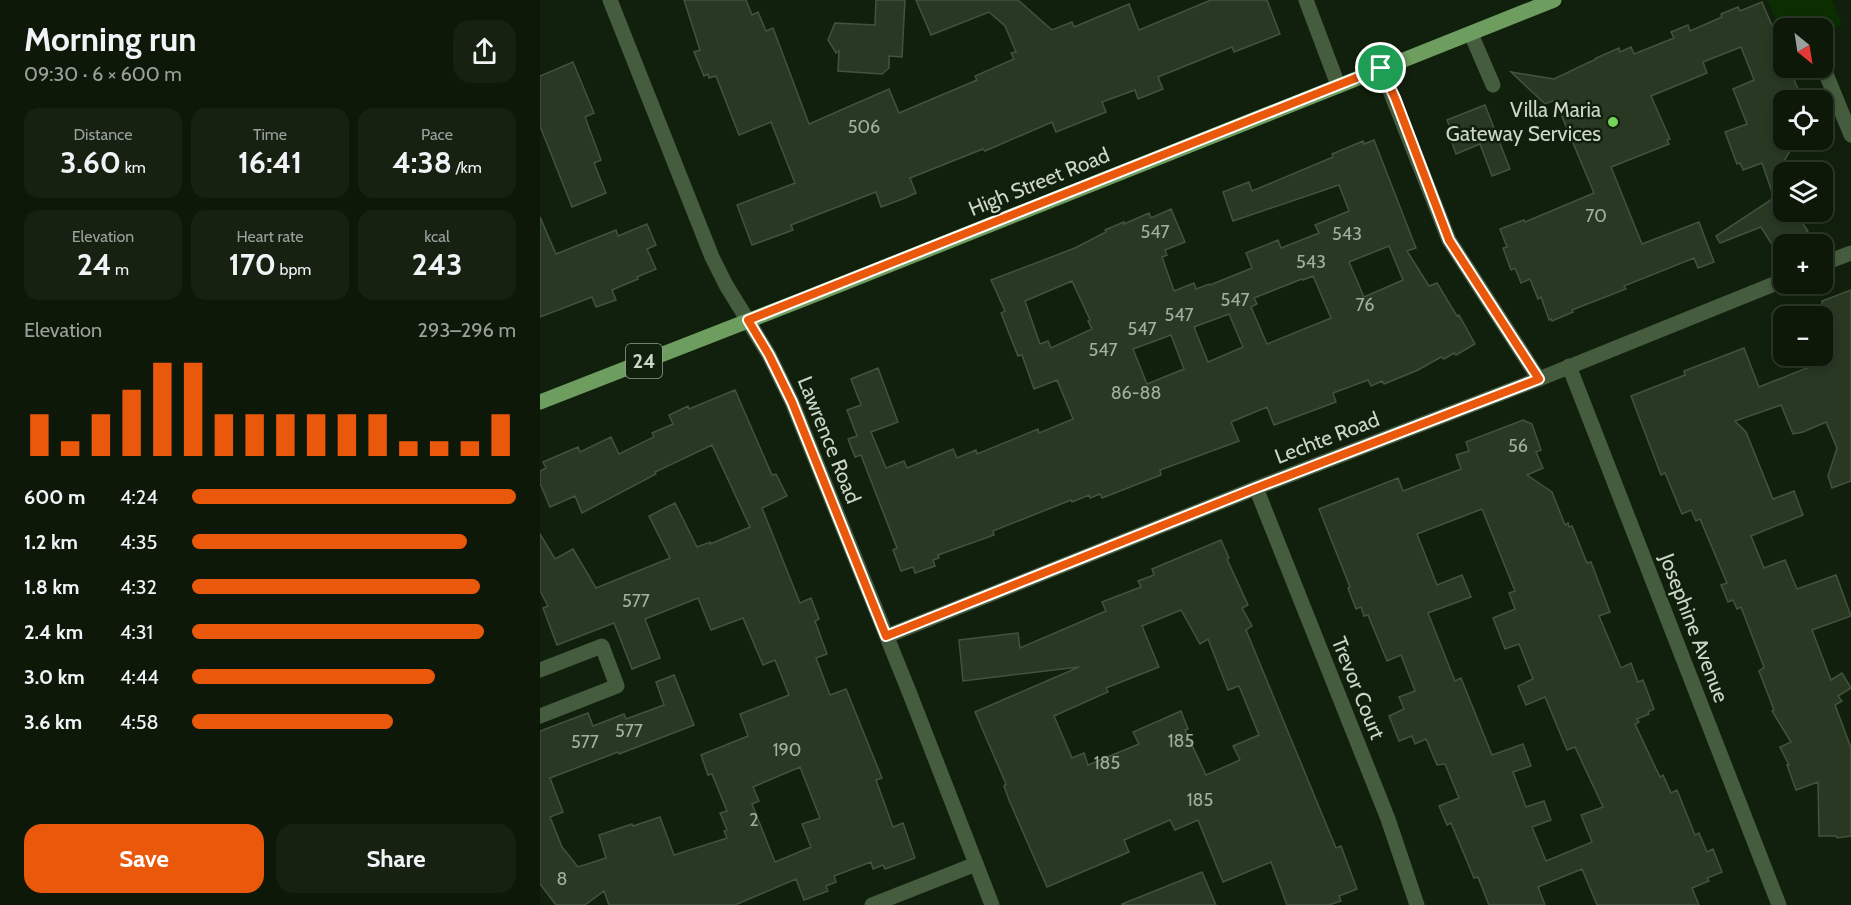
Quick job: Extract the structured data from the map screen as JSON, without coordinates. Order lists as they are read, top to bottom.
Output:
{
  "streets": {
    "main road": ["High Street Road", "24"],
    "street": [
      "Lechte Road",
      "Lawrence Road",
      "Josephine Avenue",
      "Trevor Court"
    ]
  },
  "crossings": [
    ["High Street Road", "Lawrence Road"],
    ["Lechte Road", "Lawrence Road"],
    ["Lechte Road", "Josephine Avenue"],
    ["Lechte Road", "Trevor Court"]
  ],
  "places": ["Villa Maria Gateway Services"],
  "house_numbers": [
    "506",
    "70",
    "547",
    "543",
    "543",
    "547",
    "76",
    "547",
    "547",
    "547",
    "86-88",
    "56",
    "577",
    "577",
    "185",
    "577",
    "190",
    "185",
    "185",
    "2",
    "8"
  ],
  "north": "bottom right",
  "page": {
    "heading": ["Morning run", "09:30 · 6 × 600 m"],
    "map_buttons": ["+", "−"],
    "stats": [
      ["Distance", "3.60 km"],
      ["Time", "16:41"],
      ["Pace", "4:38 /km"],
      ["Elevation", "24 m"],
      ["Heart rate", "170 bpm"],
      ["kcal", "243"]
    ],
    "chart": ["Elevation", "293–296 m"],
    "list": [
      {
        "name": "600 m",
        "note": "4:24"
      },
      {
        "name": "1.2 km",
        "note": "4:35"
      },
      {
        "name": "1.8 km",
        "note": "4:32"
      },
      {
        "name": "2.4 km",
        "note": "4:31"
      },
      {
        "name": "3.0 km",
        "note": "4:44"
      },
      {
        "name": "3.6 km",
        "note": "4:58"
      }
    ],
    "buttons": ["Save", "Share"]
  }
}
